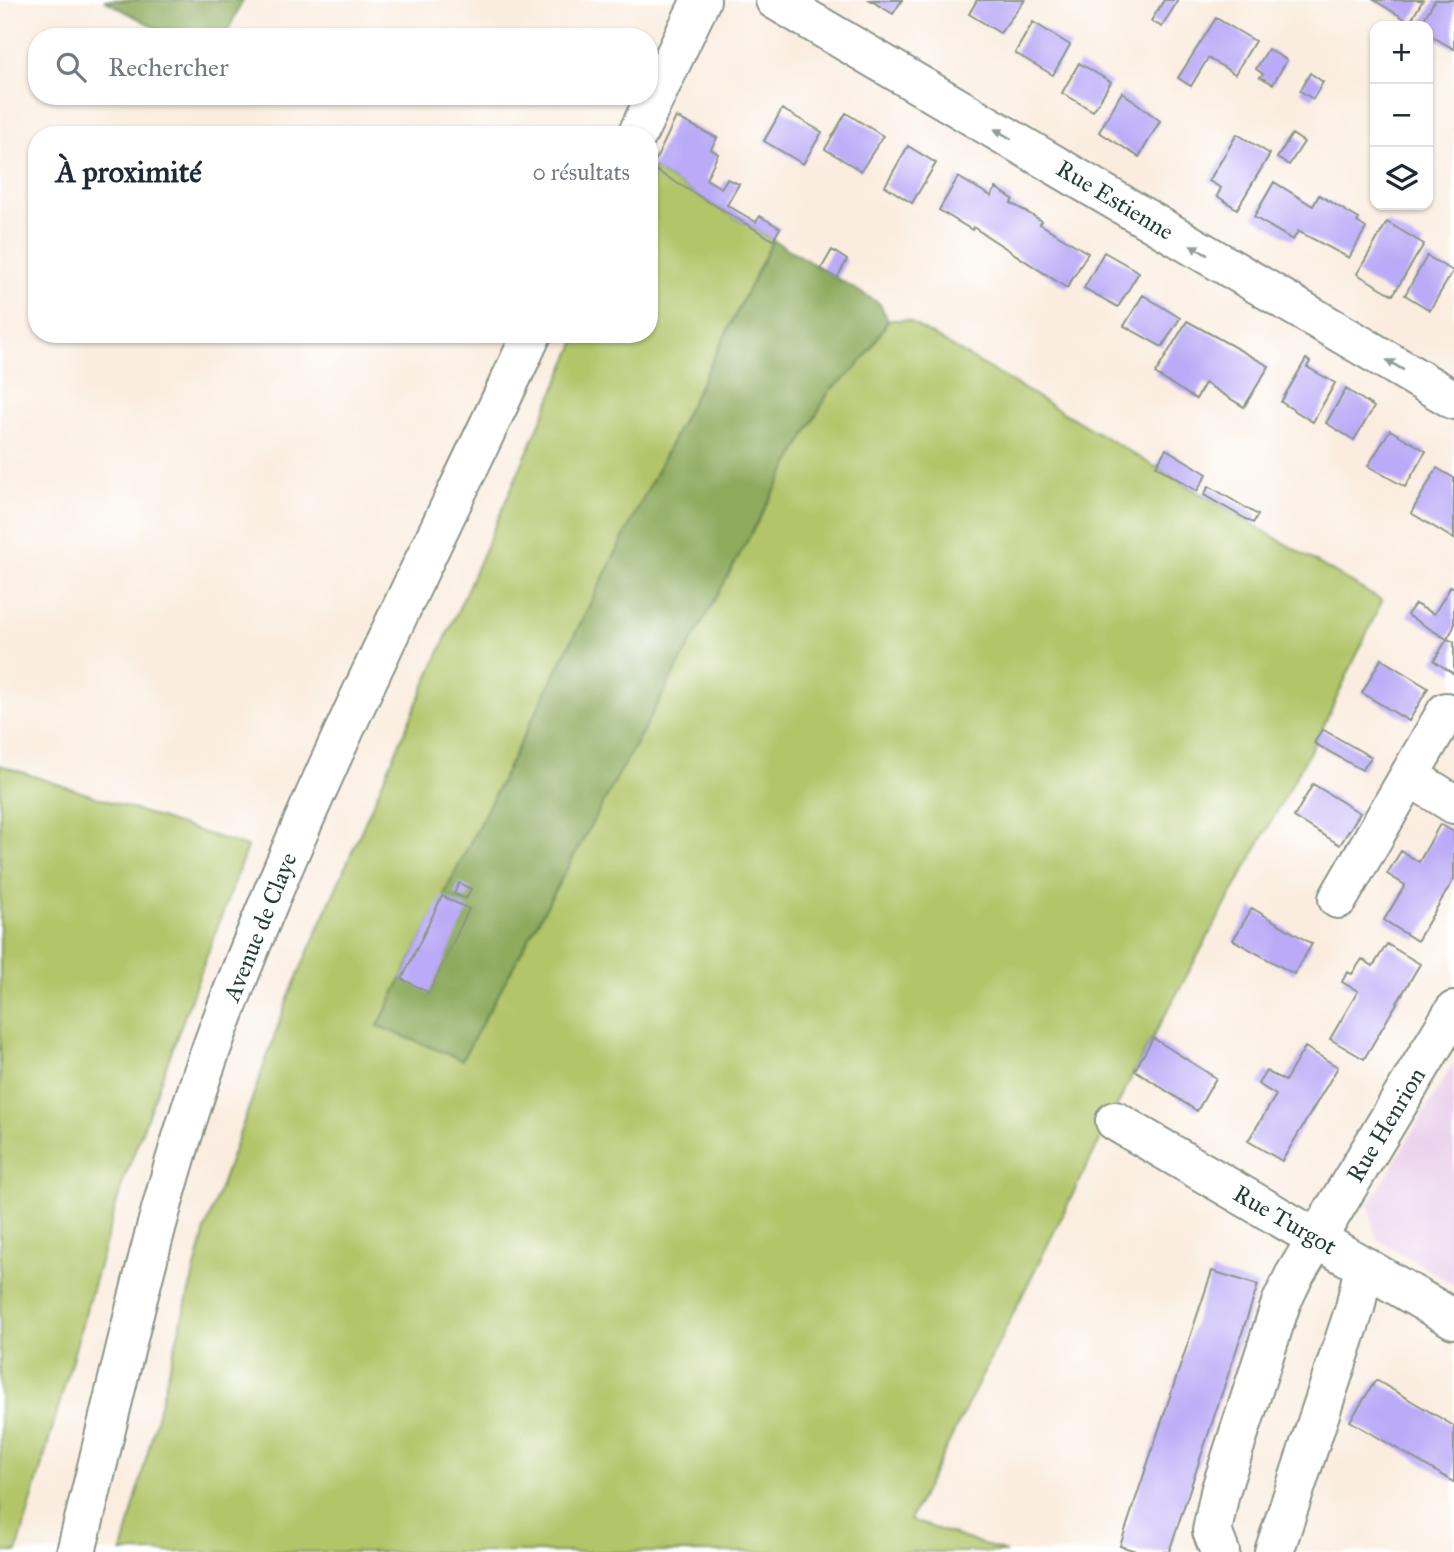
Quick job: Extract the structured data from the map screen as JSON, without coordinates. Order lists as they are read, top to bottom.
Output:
{
  "streets": {
    "street": [
      "Rue Estienne",
      "Avenue de Claye",
      "Rue Henrion",
      "Rue Turgot"
    ]
  },
  "crossings": [
    ["Rue Henrion", "Rue Turgot"]
  ],
  "one_way": ["Rue Estienne"],
  "page": {
    "map_buttons": ["+", "−"],
    "search": "Rechercher",
    "heading": ["À proximité", "0 résultats"]
  }
}
